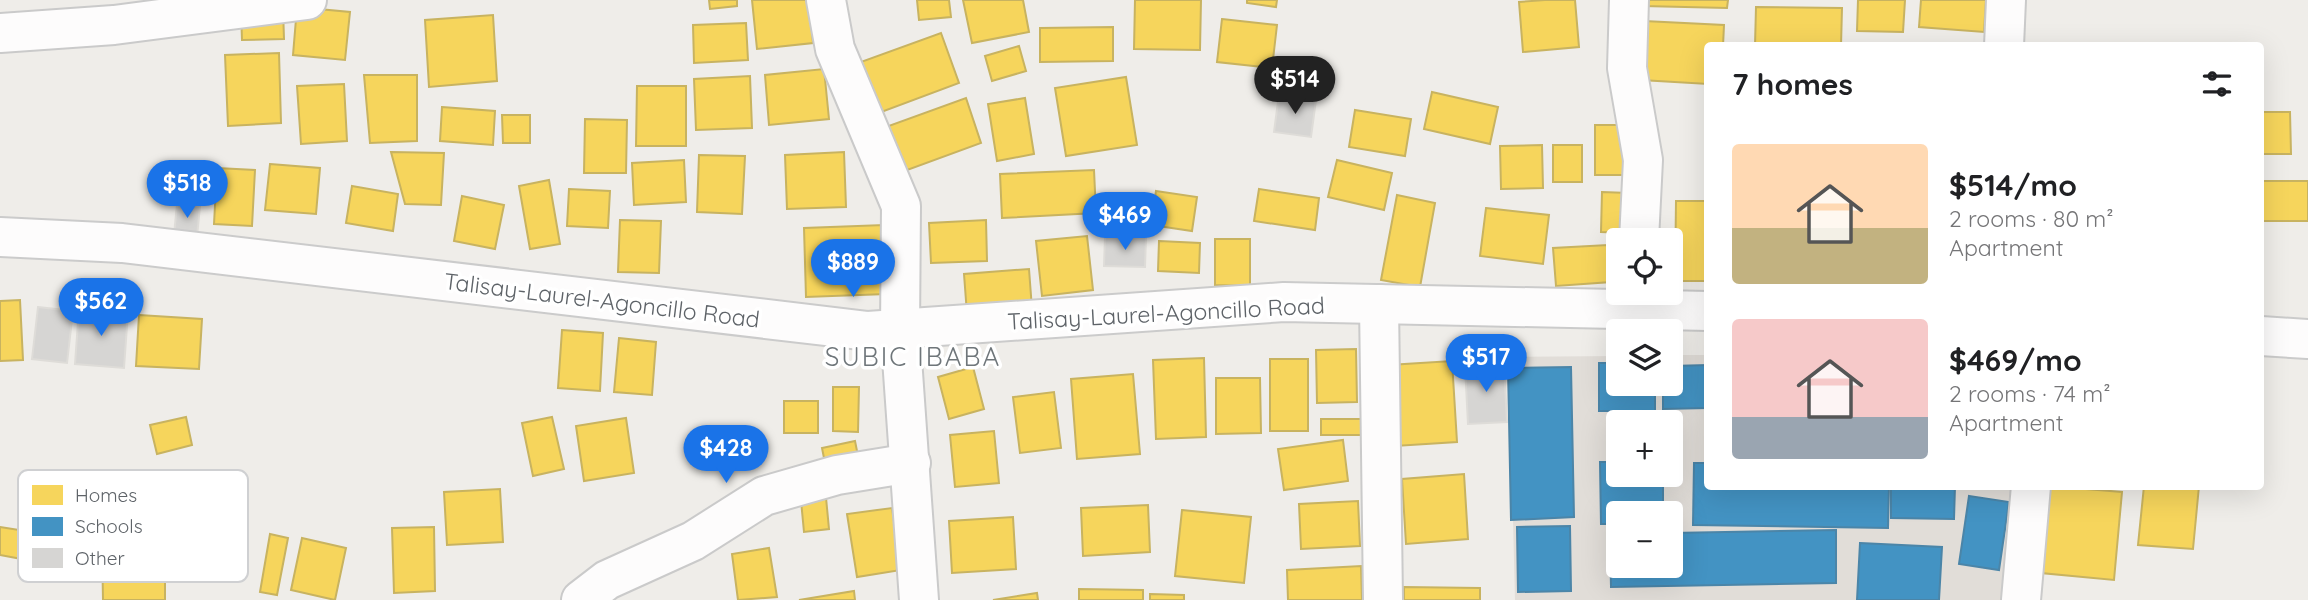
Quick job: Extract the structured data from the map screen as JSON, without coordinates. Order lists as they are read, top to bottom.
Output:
{
  "streets": {
    "street": ["Talisay-Laurel-Agoncillo Road"]
  },
  "districts": ["SUBIC IBABA"],
  "legend": ["Homes", "Schools", "Other"],
  "page": {
    "heading": "7 homes",
    "price": [
      "$514",
      "$518",
      "$469",
      "$889",
      "$562",
      "$517",
      "$428"
    ],
    "list": [
      {
        "name": "$514/mo",
        "note": "2 rooms · 80 m² · Apartment"
      },
      {
        "name": "$469/mo",
        "note": "2 rooms · 74 m² · Apartment"
      }
    ],
    "map_buttons": ["+", "−"]
  }
}
